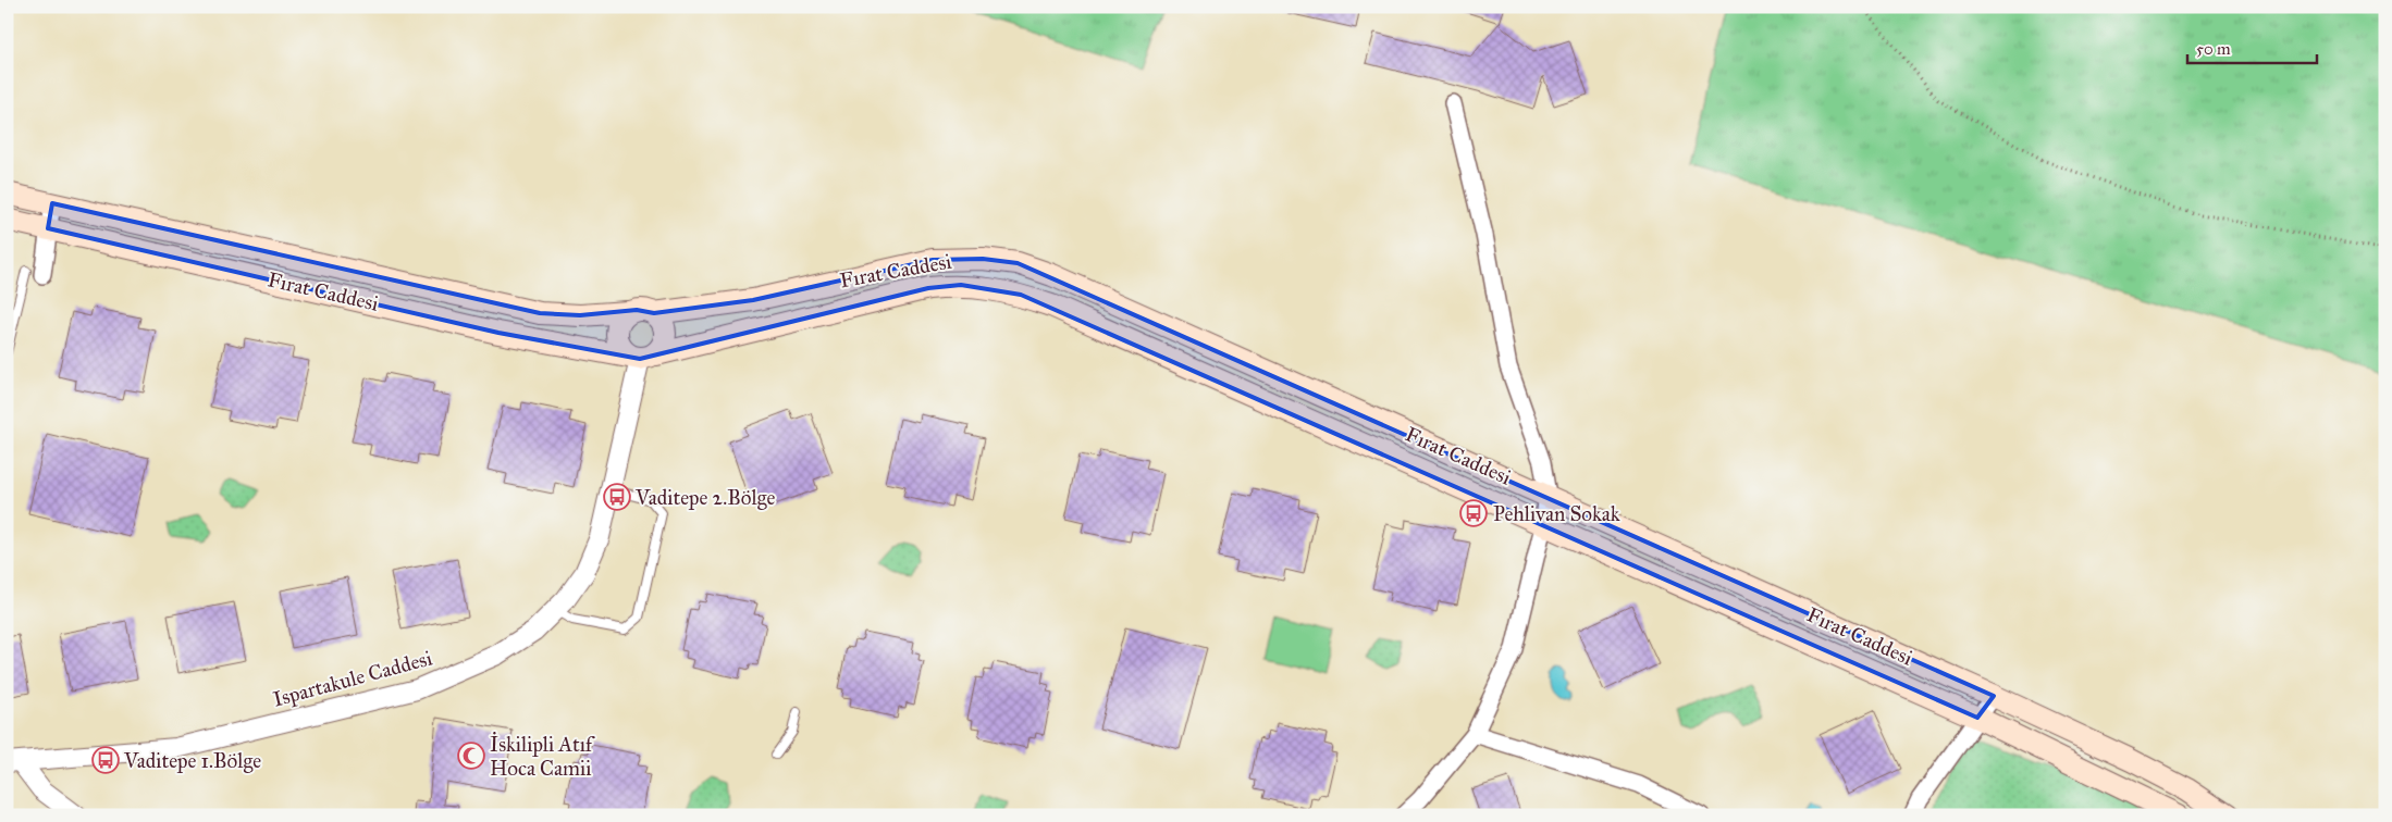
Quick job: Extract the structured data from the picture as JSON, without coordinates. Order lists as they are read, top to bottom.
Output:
{
  "streets": {
    "main road": ["Fırat Caddesi"],
    "street": ["Ispartakule Caddesi"]
  },
  "crossings": [
    ["Fırat Caddesi", "Ispartakule Caddesi"]
  ],
  "places": {
    "bus stop": ["Vaditepe 2.Bölge", "Pehlivan Sokak", "Vaditepe 1.Bölge"],
    "mosque": ["İskilipli Atıf Hoca Camii"]
  },
  "scale_bar": "50 m"
}
